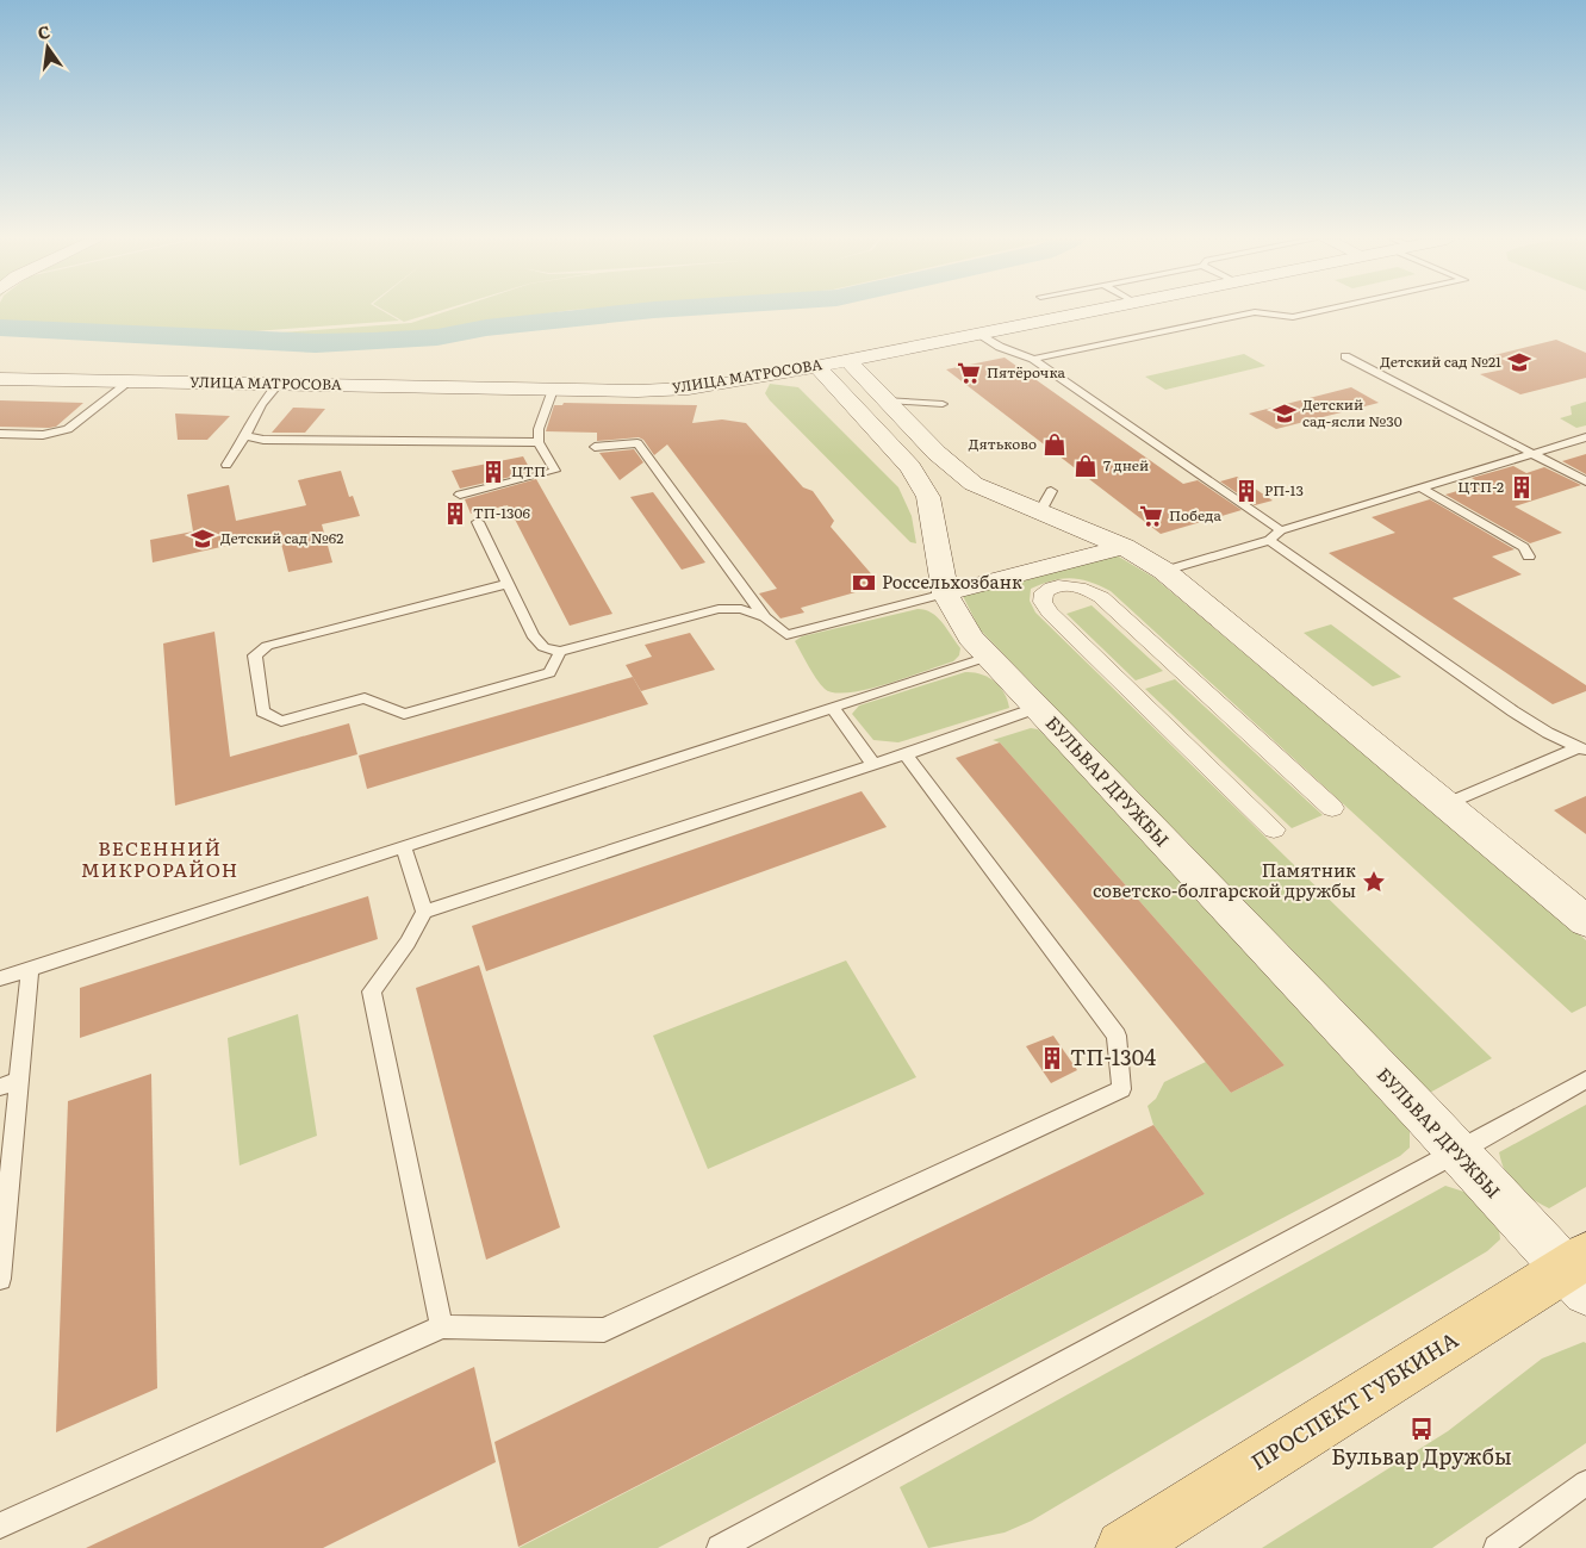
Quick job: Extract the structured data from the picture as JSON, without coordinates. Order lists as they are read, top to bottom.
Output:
{
  "streets": {
    "main road": ["УЛИЦА МАТРОСОВА", "БУЛЬВАР ДРУЖБЫ", "ПРОСПЕКТ ГУБКИНА"]
  },
  "crossings": [
    ["УЛИЦА МАТРОСОВА", "БУЛЬВАР ДРУЖБЫ"],
    ["БУЛЬВАР ДРУЖБЫ", "ПРОСПЕКТ ГУБКИНА"]
  ],
  "districts": ["ВЕСЕННИЙ МИКРОРАЙОН"],
  "places": {
    "school or university": ["Детский сад №21", "Детский сад-ясли №30", "Детский сад №62"],
    "supermarket": ["Пятёрочка", "Победа"],
    "shop": ["Дятьково", "7 дней"],
    "building": [
      "ЦТП",
      "ЦТП-2",
      "РП-13",
      "ТП-1306",
      "ТП-1304"
    ],
    "bank": ["Россельхозбанк"],
    "place": ["Памятник советско-болгарской дружбы"],
    "bus stop": ["Бульвар Дружбы"]
  },
  "north": "top"
}
